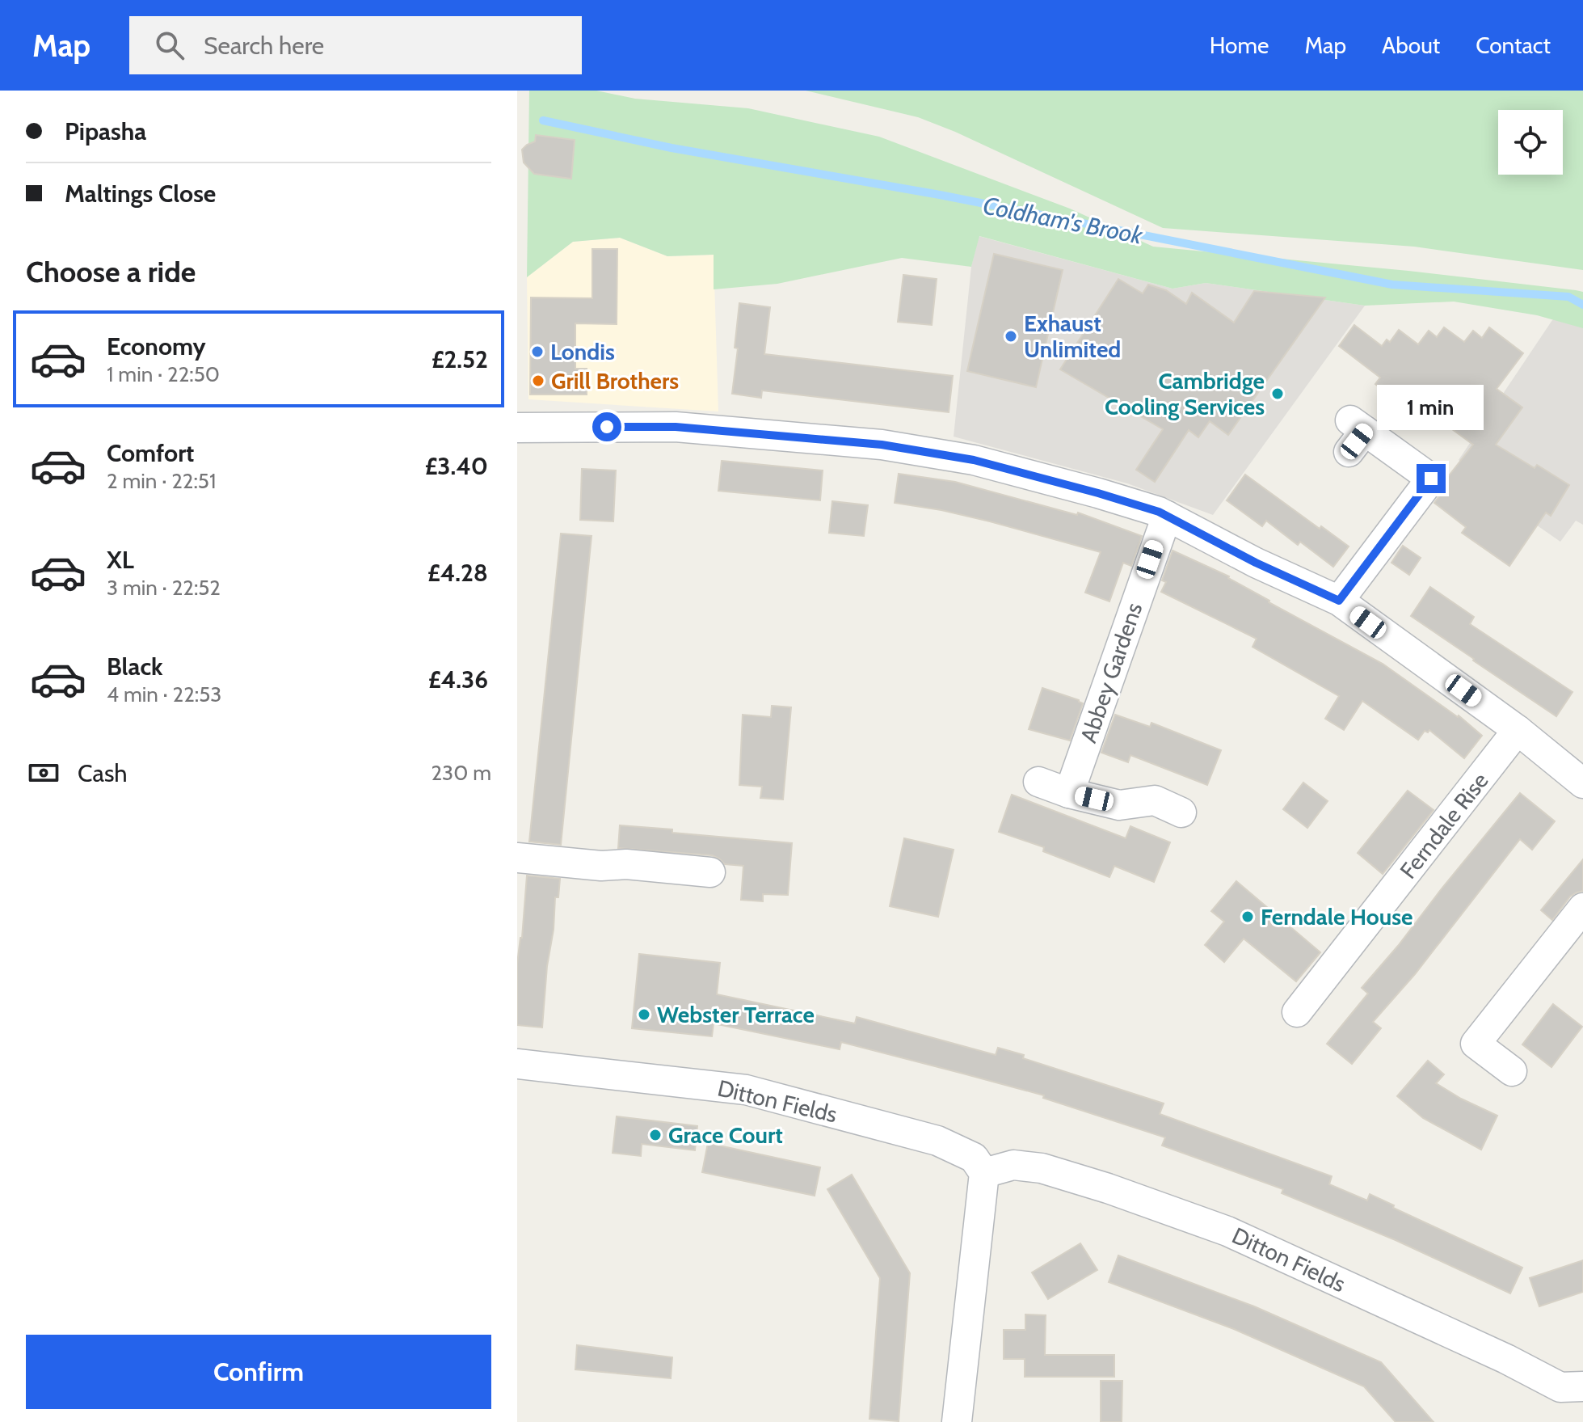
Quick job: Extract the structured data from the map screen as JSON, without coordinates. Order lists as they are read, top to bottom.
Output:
{
  "streets": {
    "street": ["Abbey Gardens", "Ferndale Rise", "Ditton Fields"]
  },
  "water": ["Coldham's Brook"],
  "places": [
    "Exhaust Unlimited",
    "Londis",
    "Grill Brothers",
    "Cambridge Cooling Services",
    "Ferndale House",
    "Webster Terrace",
    "Grace Court"
  ],
  "page": {
    "header": "Map",
    "search": "Search here",
    "nav": [
      "Home",
      "Map",
      "About",
      "Contact"
    ],
    "banner": ["Pipasha", "Maltings Close"],
    "heading": "Choose a ride",
    "list": [
      {
        "name": "Economy",
        "note": "1 min · 22:50",
        "value": "£2.52"
      },
      {
        "name": "Comfort",
        "note": "2 min · 22:51",
        "value": "£3.40"
      },
      {
        "name": "XL",
        "note": "3 min · 22:52",
        "value": "£4.28"
      },
      {
        "name": "Black",
        "note": "4 min · 22:53",
        "value": "£4.36"
      }
    ],
    "bubble": "1 min",
    "pay": ["Cash", "230 m"],
    "buttons": "Confirm"
  }
}
